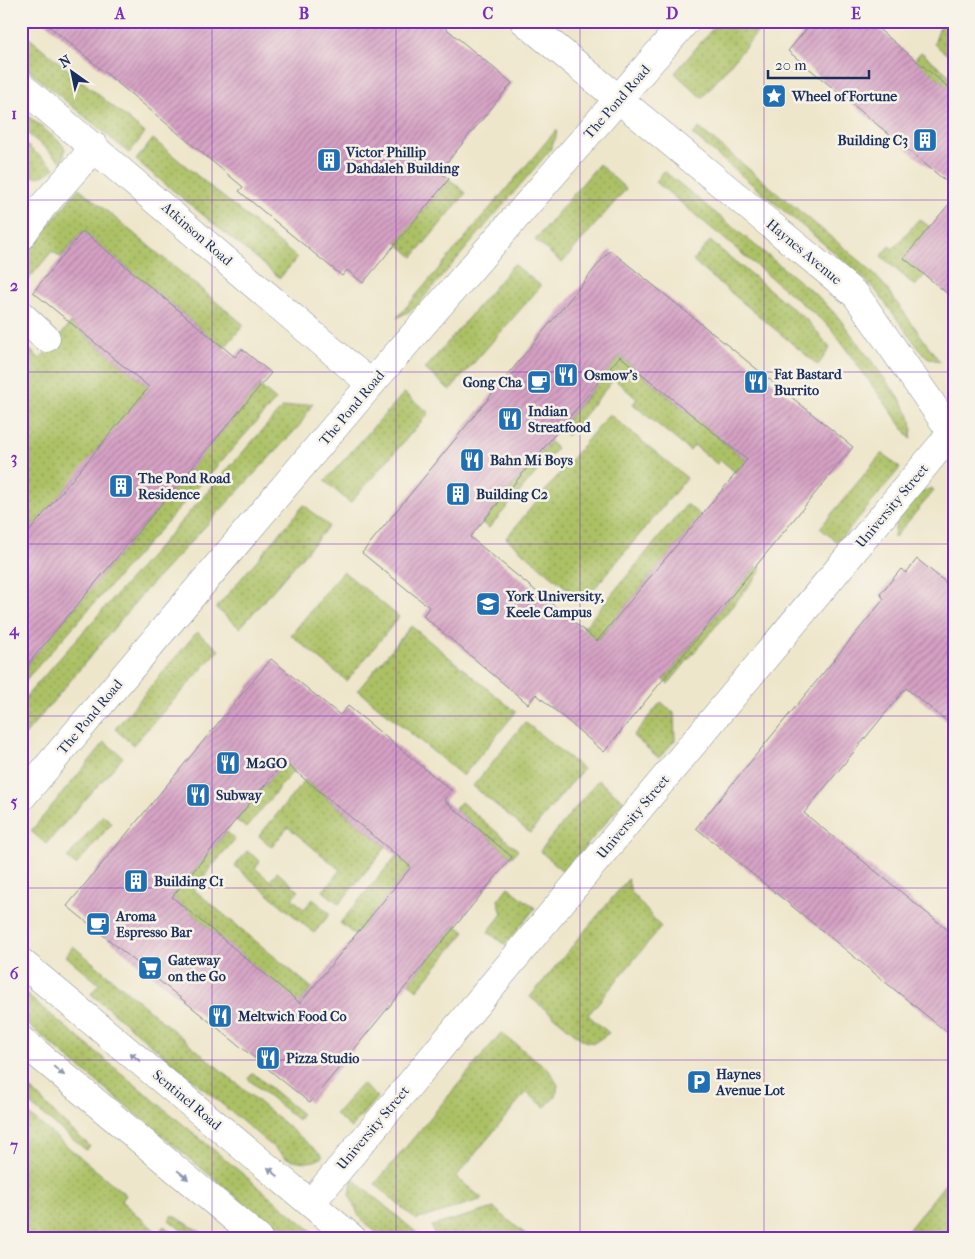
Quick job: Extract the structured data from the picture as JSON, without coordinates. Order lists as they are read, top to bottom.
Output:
{
  "streets": {
    "street": [
      "The Pond Road",
      "Atkinson Road",
      "Haynes Avenue",
      "University Street",
      "Sentinel Road"
    ]
  },
  "crossings": [
    ["The Pond Road", "Atkinson Road"],
    ["The Pond Road", "Haynes Avenue"],
    ["Haynes Avenue", "University Street"],
    ["University Street", "Sentinel Road"]
  ],
  "places": {
    "place": ["Wheel of Fortune"],
    "building": [
      "Building C3",
      "Victor Phillip Dahdaleh Building",
      "The Pond Road Residence",
      "Building C2",
      "Building C1"
    ],
    "restaurant": [
      "Osmow's",
      "Fat Bastard Burrito",
      "Indian Streatfood",
      "Bahn Mi Boys",
      "M2GO",
      "Subway",
      "Meltwich Food Co",
      "Pizza Studio"
    ],
    "cafe": ["Gong Cha", "Aroma Espresso Bar"],
    "school or university": ["York University, Keele Campus"],
    "supermarket": ["Gateway on the Go"],
    "parking": ["Haynes Avenue Lot"]
  },
  "scale_bar": "20 m",
  "north": "top left",
  "grid": {
    "columns": [
      "A",
      "B",
      "C",
      "D",
      "E"
    ],
    "rows": [
      "1",
      "2",
      "3",
      "4",
      "5",
      "6",
      "7"
    ]
  }
}
